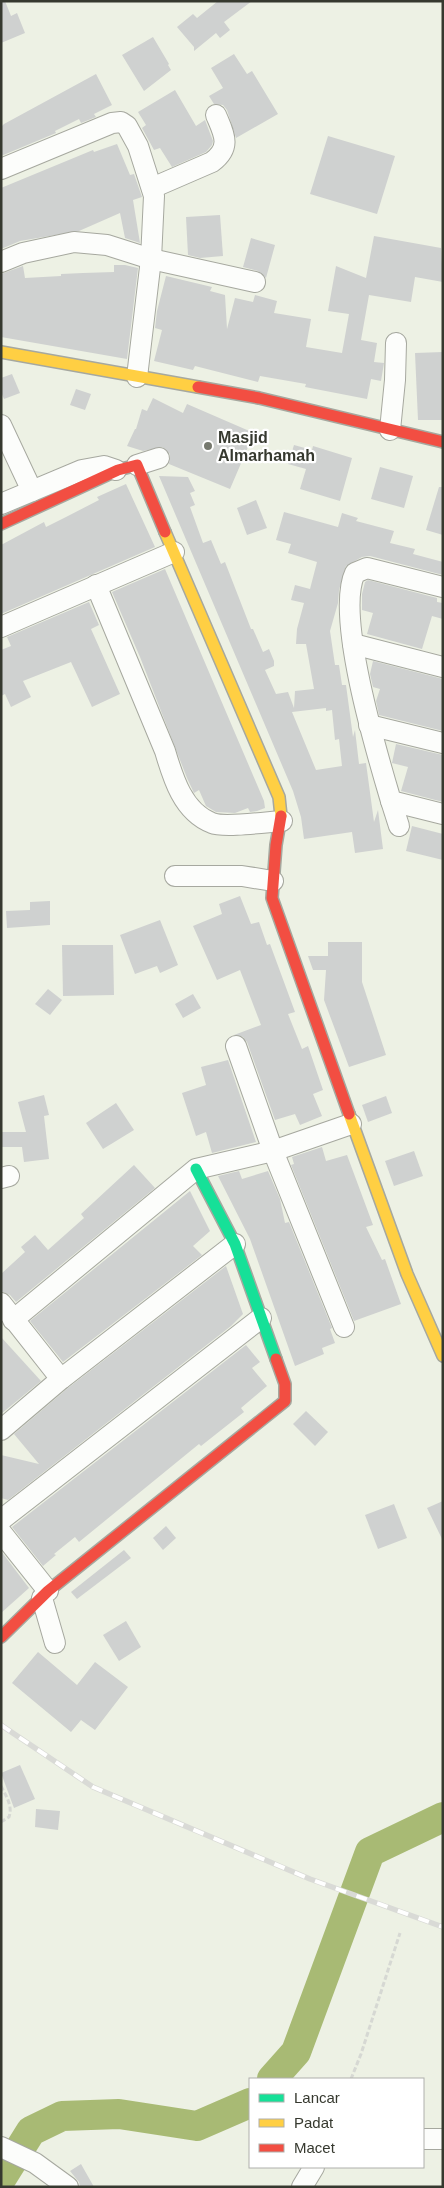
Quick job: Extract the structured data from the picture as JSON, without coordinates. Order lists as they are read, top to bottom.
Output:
{
  "places": ["Masjid Almarhamah"],
  "legend": ["Lancar", "Padat", "Macet"]
}
